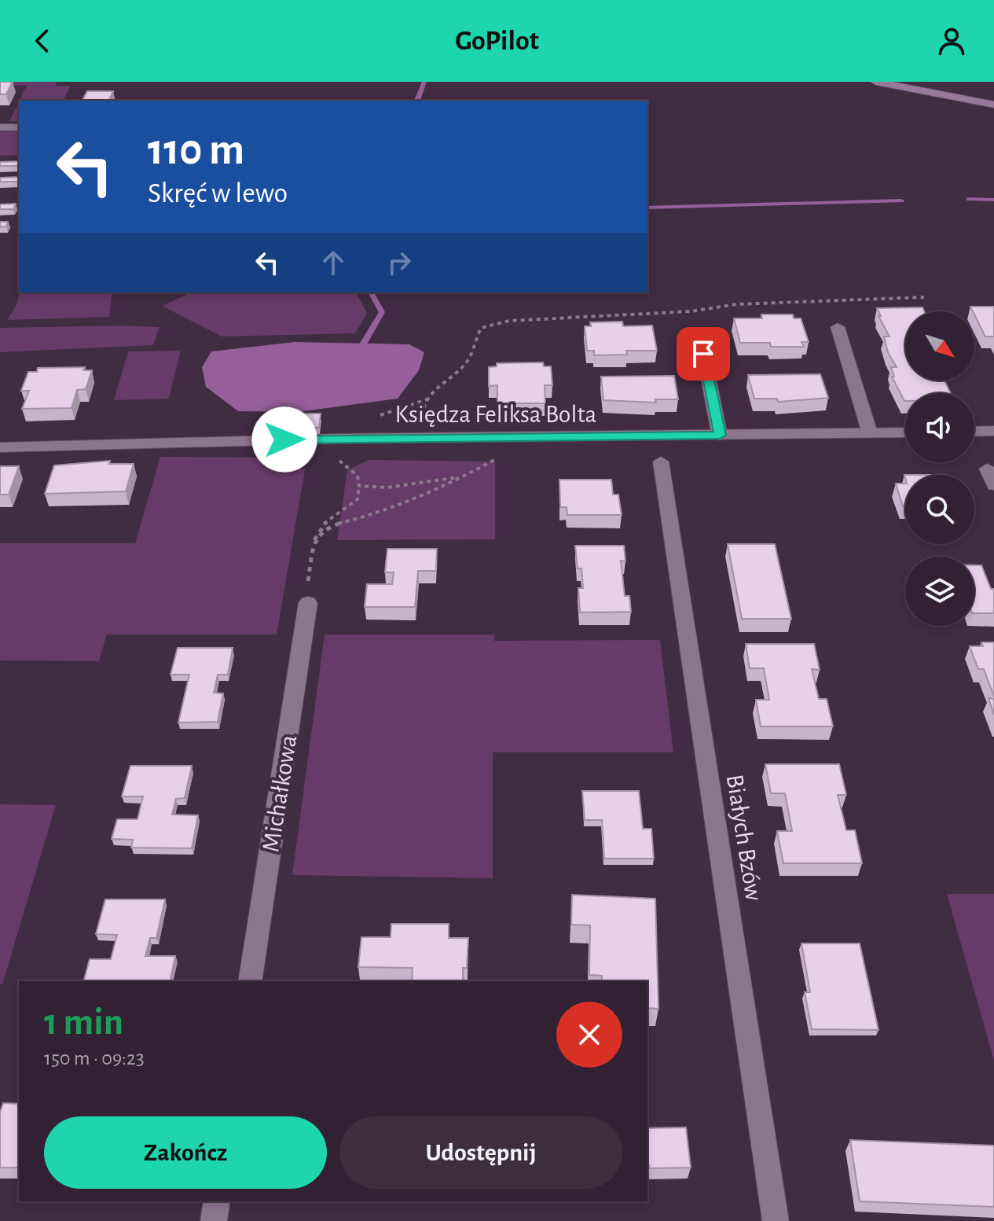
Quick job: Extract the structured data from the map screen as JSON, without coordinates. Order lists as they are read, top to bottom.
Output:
{
  "streets": {
    "street": ["Księdza Feliksa Bolta", "Michałkowa", "Białych Bzów"]
  },
  "north": "bottom right",
  "page": {
    "header": "GoPilot",
    "turn": ["110 m", "Skręć w lewo"],
    "heading": ["1 min", "150 m · 09:23"],
    "buttons": ["Zakończ", "Udostępnij"]
  }
}
